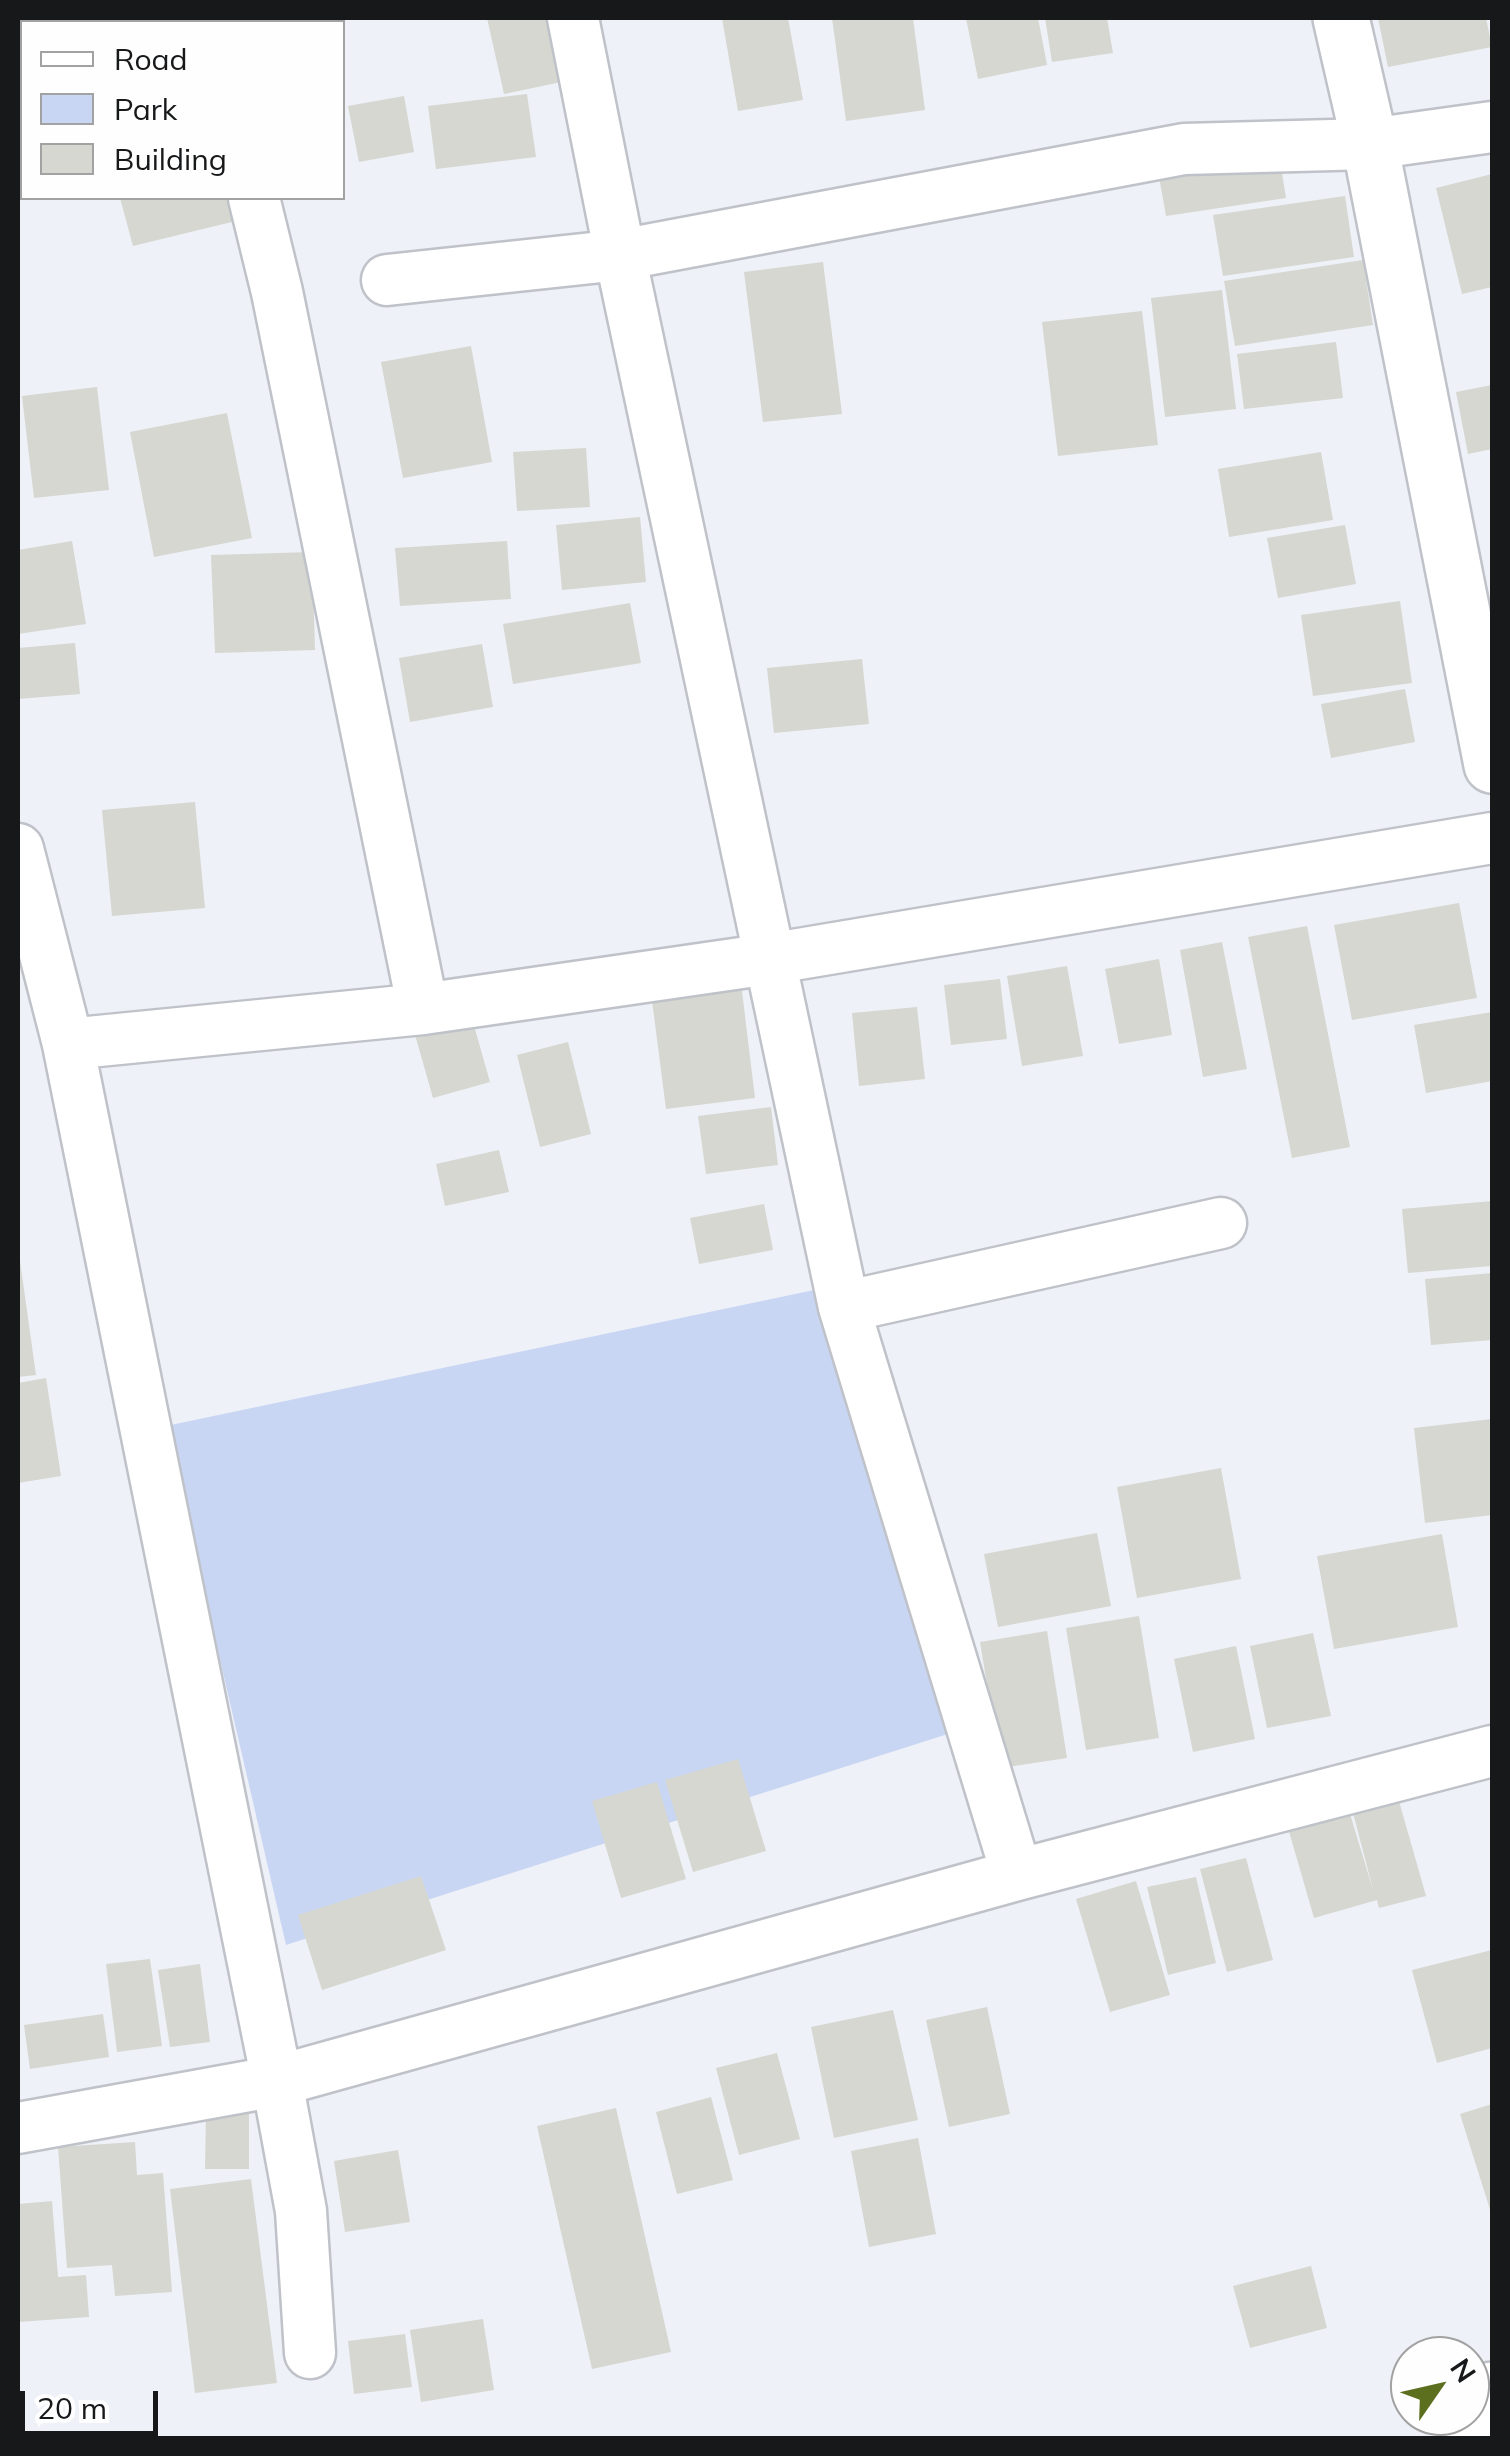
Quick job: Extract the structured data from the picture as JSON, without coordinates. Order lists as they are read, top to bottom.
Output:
{
  "legend": ["Road", "Park", "Building"],
  "scale_bar": "20 m",
  "north": "top right"
}
